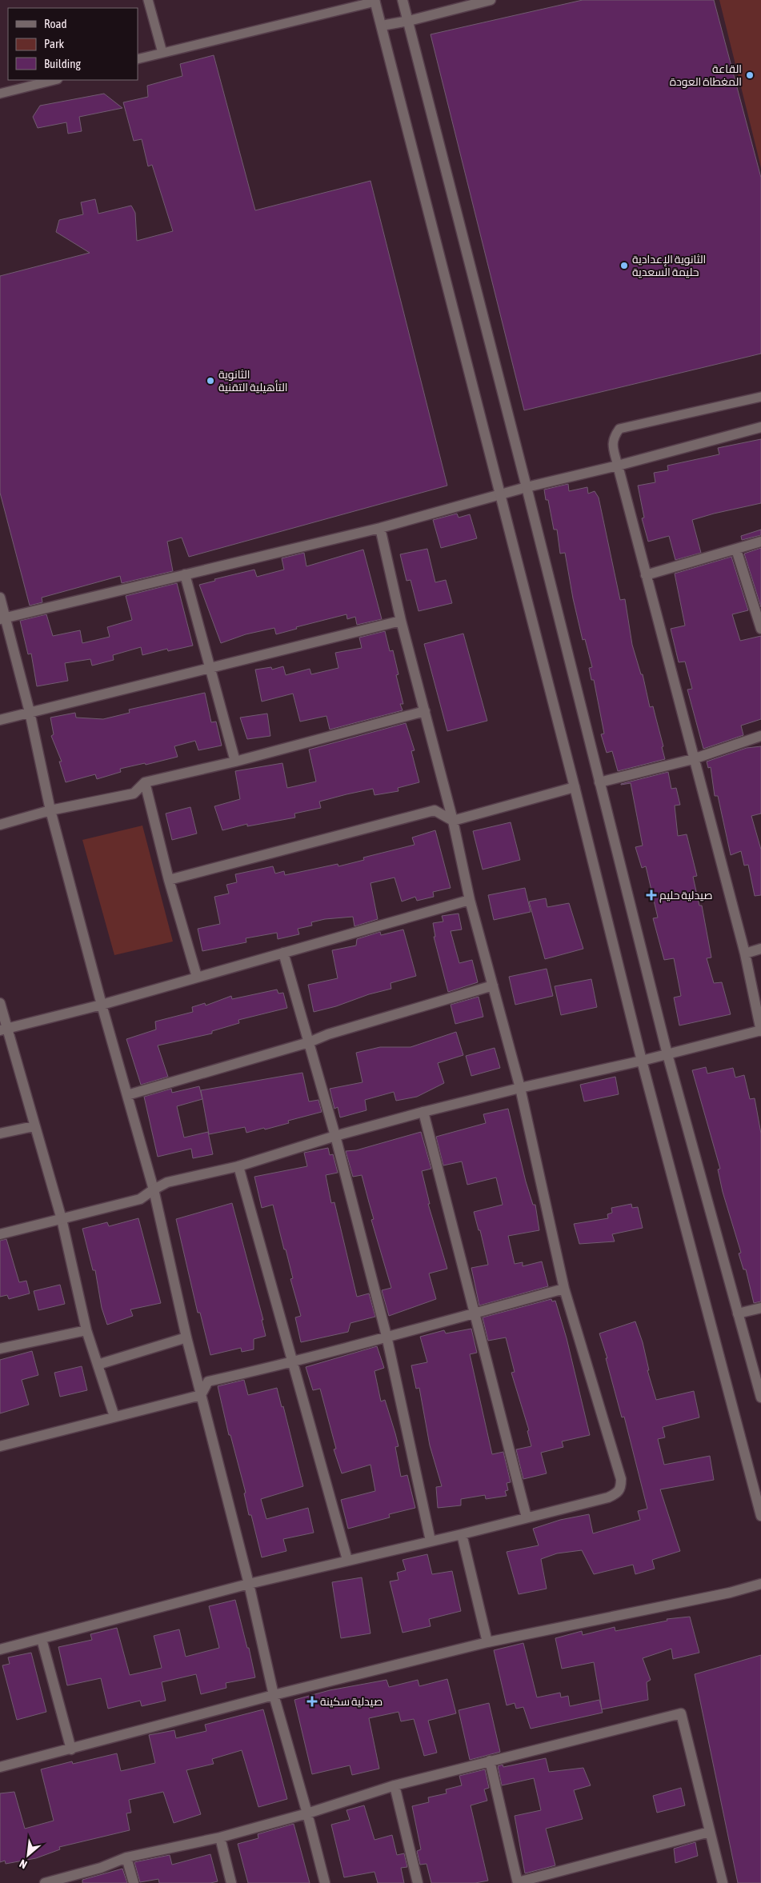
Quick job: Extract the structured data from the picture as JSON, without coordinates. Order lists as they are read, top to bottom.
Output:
{
  "places": {
    "other": ["القاعة المغطاة العودة", "الثانوية الإعدادية حليمة السعدية", "الثانوية التأهيلية التقنية"],
    "health": ["صيدلية حليم", "صيدلية سكينة"]
  },
  "legend": ["Road", "Park", "Building"],
  "north": "bottom left"
}
